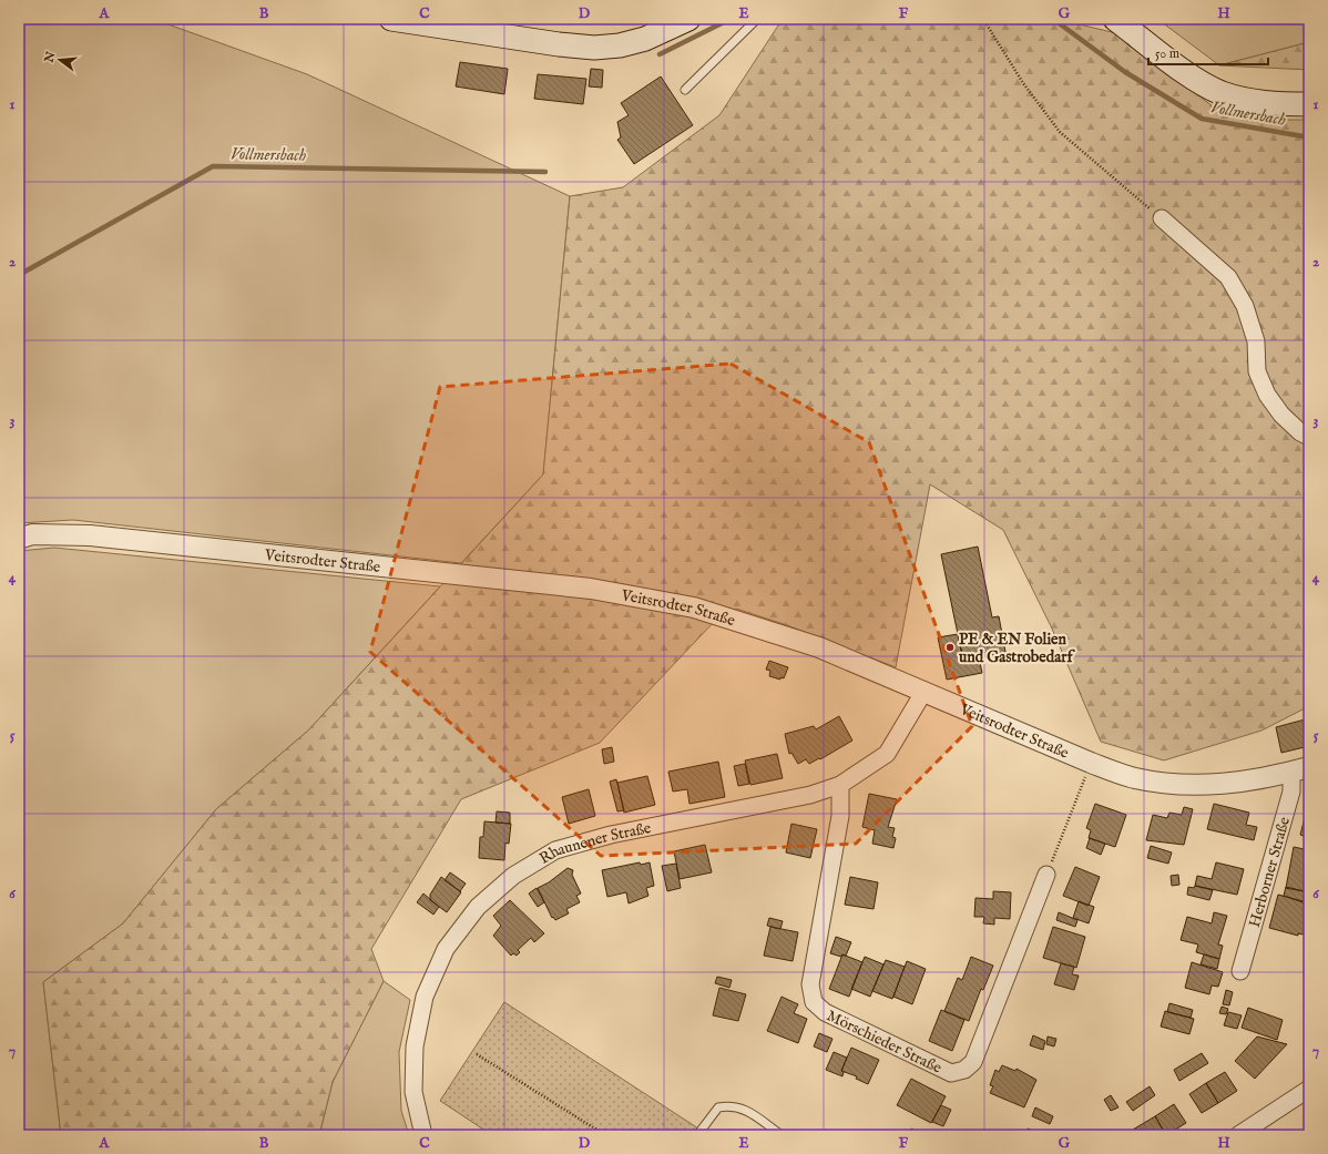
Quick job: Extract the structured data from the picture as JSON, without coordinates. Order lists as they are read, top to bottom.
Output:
{
  "streets": {
    "street": [
      "Veitsrodter Straße",
      "Rhaunener Straße",
      "Herborner Straße",
      "Mörschieder Straße"
    ]
  },
  "crossings": [
    ["Veitsrodter Straße", "Rhaunener Straße"],
    ["Veitsrodter Straße", "Herborner Straße"],
    ["Rhaunener Straße", "Mörschieder Straße"]
  ],
  "water": ["Vollmersbach"],
  "places": ["PE & EN Folien und Gastrobedarf"],
  "scale_bar": "50 m",
  "north": "left",
  "grid": {
    "columns": [
      "A",
      "B",
      "C",
      "D",
      "E",
      "F",
      "G",
      "H"
    ],
    "rows": [
      "1",
      "2",
      "3",
      "4",
      "5",
      "6",
      "7"
    ]
  }
}
